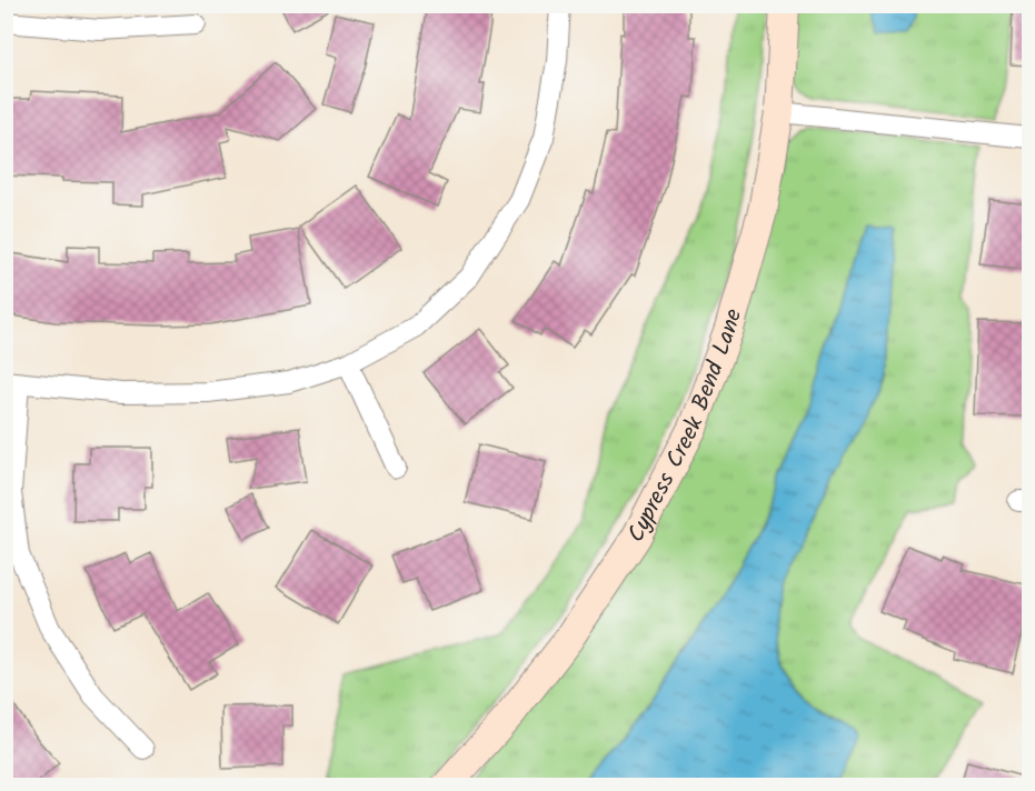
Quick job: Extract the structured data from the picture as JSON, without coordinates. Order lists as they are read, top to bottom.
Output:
{
  "streets": {
    "street": ["Cypress Creek Bend Lane"]
  }
}
